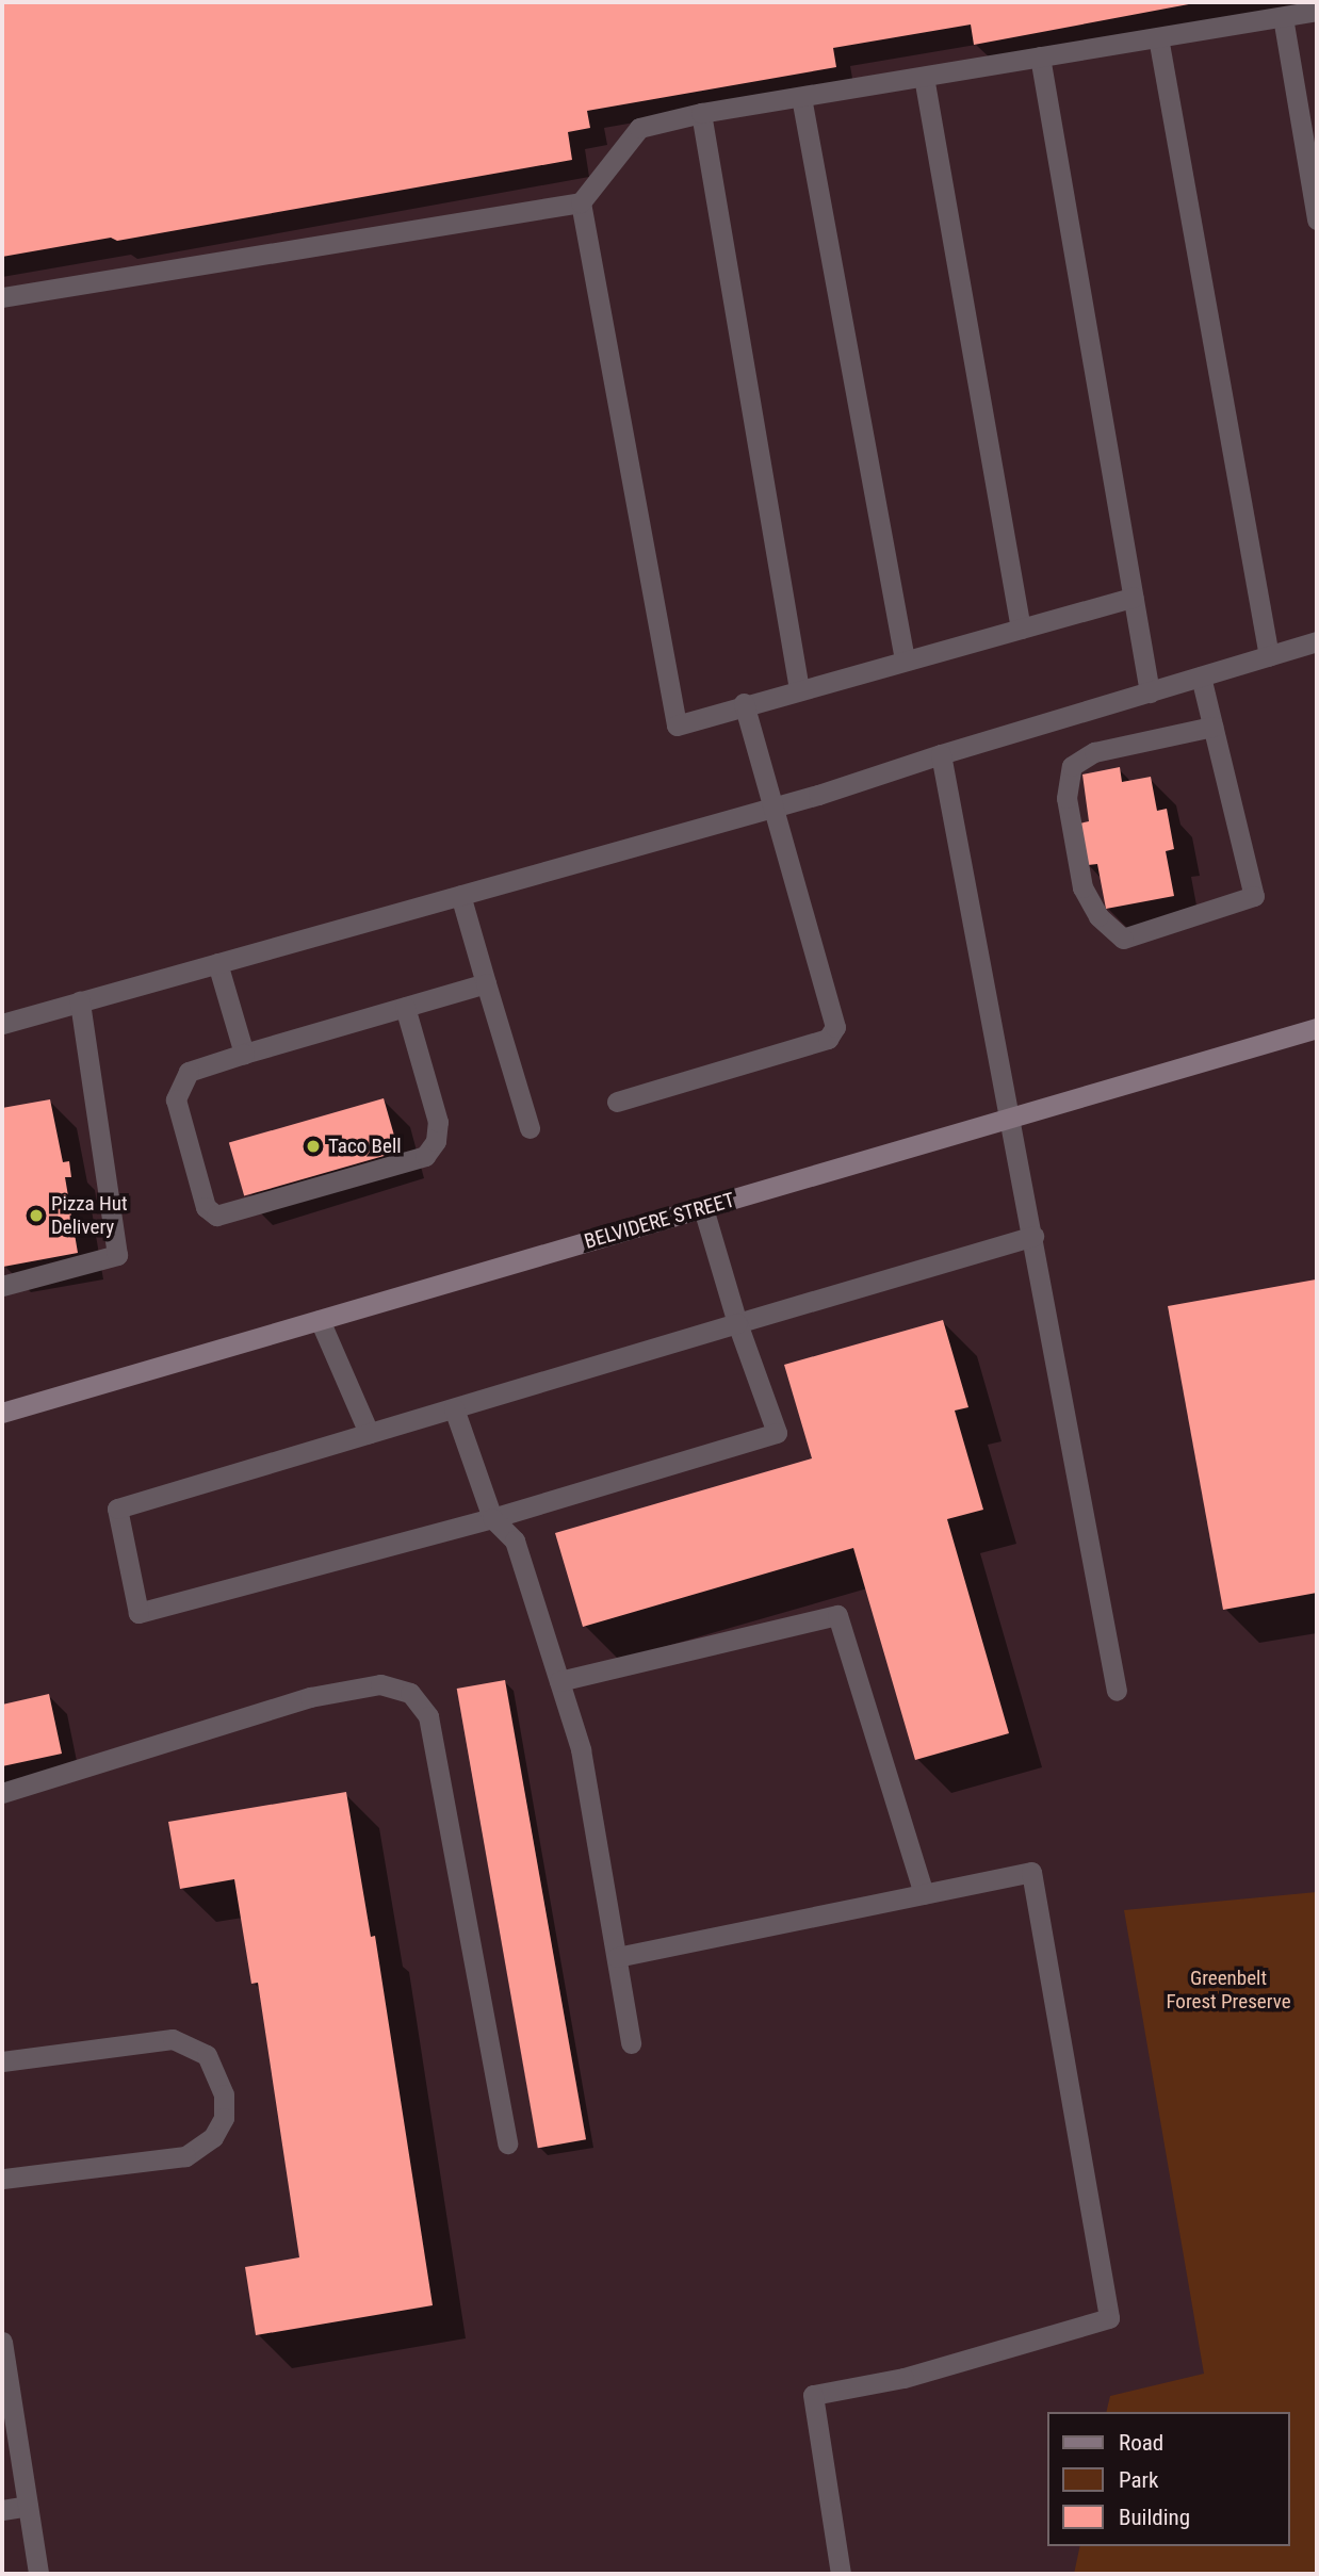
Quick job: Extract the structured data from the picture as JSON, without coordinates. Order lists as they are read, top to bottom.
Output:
{
  "streets": {
    "main road": ["BELVIDERE STREET"]
  },
  "parks": ["Greenbelt Forest Preserve"],
  "places": ["Taco Bell", "Pizza Hut Delivery"],
  "legend": ["Road", "Park", "Building"]
}
